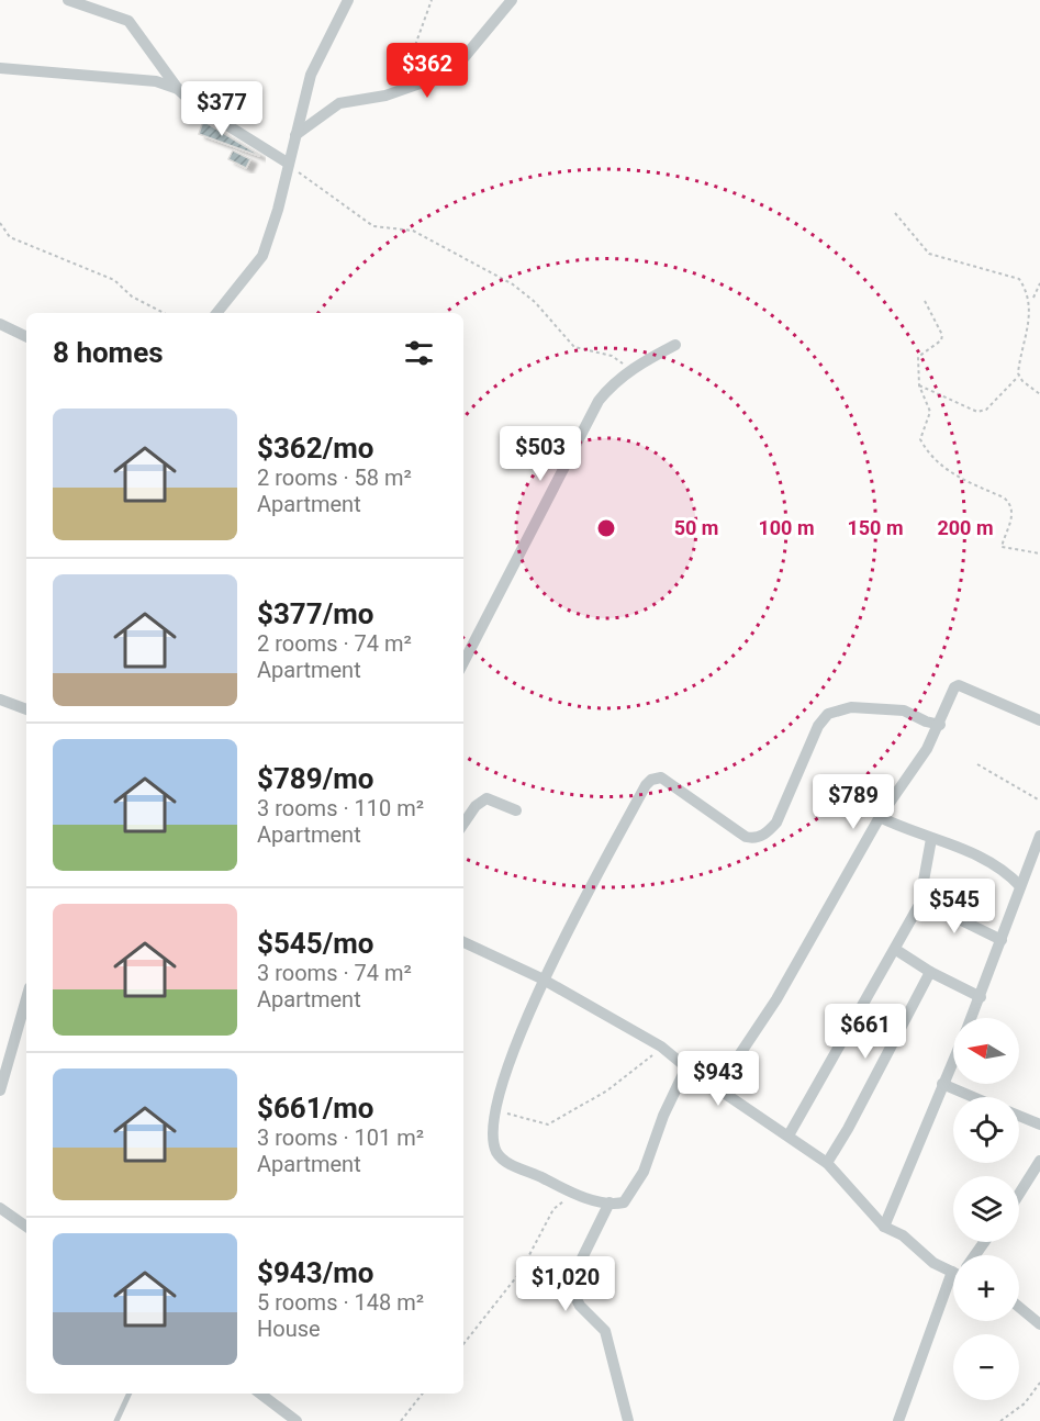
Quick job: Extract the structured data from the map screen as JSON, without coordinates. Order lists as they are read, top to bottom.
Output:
{
  "north": "left",
  "page": {
    "price": [
      "$362",
      "$377",
      "$503",
      "$789",
      "$545",
      "$661",
      "$943",
      "$1,020"
    ],
    "heading": "8 homes",
    "list": [
      {
        "name": "$362/mo",
        "note": "2 rooms · 58 m² · Apartment"
      },
      {
        "name": "$377/mo",
        "note": "2 rooms · 74 m² · Apartment"
      },
      {
        "name": "$789/mo",
        "note": "3 rooms · 110 m² · Apartment"
      },
      {
        "name": "$545/mo",
        "note": "3 rooms · 74 m² · Apartment"
      },
      {
        "name": "$661/mo",
        "note": "3 rooms · 101 m² · Apartment"
      },
      {
        "name": "$943/mo",
        "note": "5 rooms · 148 m² · House"
      }
    ],
    "map_buttons": ["+", "−"]
  },
  "rings": [
    "50 m",
    "100 m",
    "150 m",
    "200 m"
  ]
}
